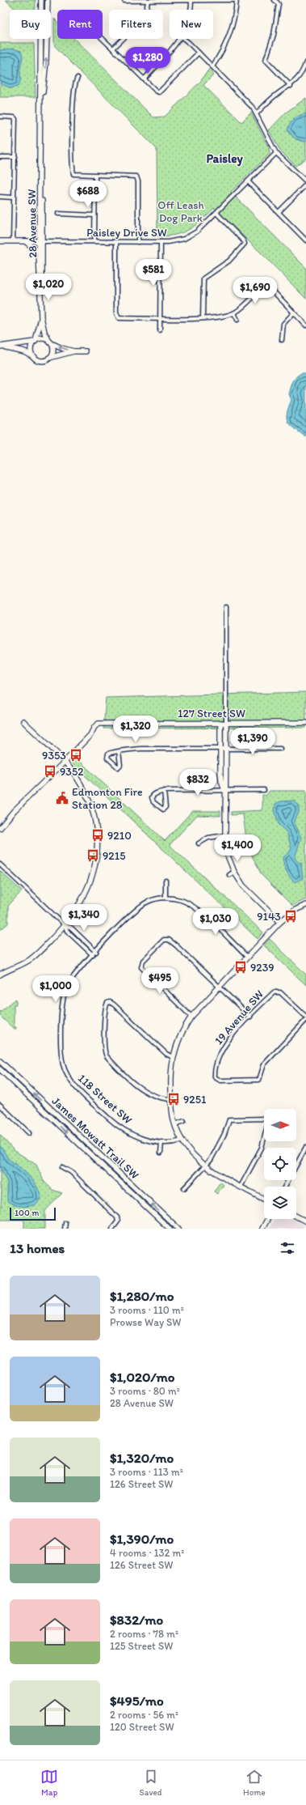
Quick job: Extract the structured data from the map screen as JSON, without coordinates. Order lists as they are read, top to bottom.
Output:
{
  "streets": {
    "street": [
      "28 Avenue SW",
      "Paisley Drive SW",
      "127 Street SW",
      "19 Avenue SW",
      "118 Street SW",
      "James Mowatt Trail SW"
    ]
  },
  "crossings": [
    ["28 Avenue SW", "Paisley Drive SW"]
  ],
  "districts": ["Paisley"],
  "parks": ["Off Leash Dog Park"],
  "places": {
    "bus stop": [
      "9353",
      "9352",
      "9210",
      "9215",
      "9143",
      "9239",
      "9251"
    ],
    "public building": ["Edmonton Fire Station 28"]
  },
  "scale_bar": "100 m",
  "north": "right",
  "page": {
    "chip": [
      "Buy",
      "Rent",
      "Filters",
      "New"
    ],
    "price": [
      "$1,280",
      "$688",
      "$581",
      "$1,020",
      "$1,690",
      "$1,320",
      "$1,390",
      "$832",
      "$1,400",
      "$1,340",
      "$1,030",
      "$495",
      "$1,000"
    ],
    "scale": "100 m",
    "heading": "13 homes",
    "list": [
      {
        "name": "$1,280/mo",
        "note": "3 rooms · 110 m² · Prowse Way SW"
      },
      {
        "name": "$1,020/mo",
        "note": "3 rooms · 80 m² · 28 Avenue SW"
      },
      {
        "name": "$1,320/mo",
        "note": "3 rooms · 113 m² · 126 Street SW"
      },
      {
        "name": "$1,390/mo",
        "note": "4 rooms · 132 m² · 126 Street SW"
      },
      {
        "name": "$832/mo",
        "note": "2 rooms · 78 m² · 125 Street SW"
      },
      {
        "name": "$495/mo",
        "note": "2 rooms · 56 m² · 120 Street SW"
      }
    ],
    "tabs": ["Map", "Saved", "Home"]
  }
}
